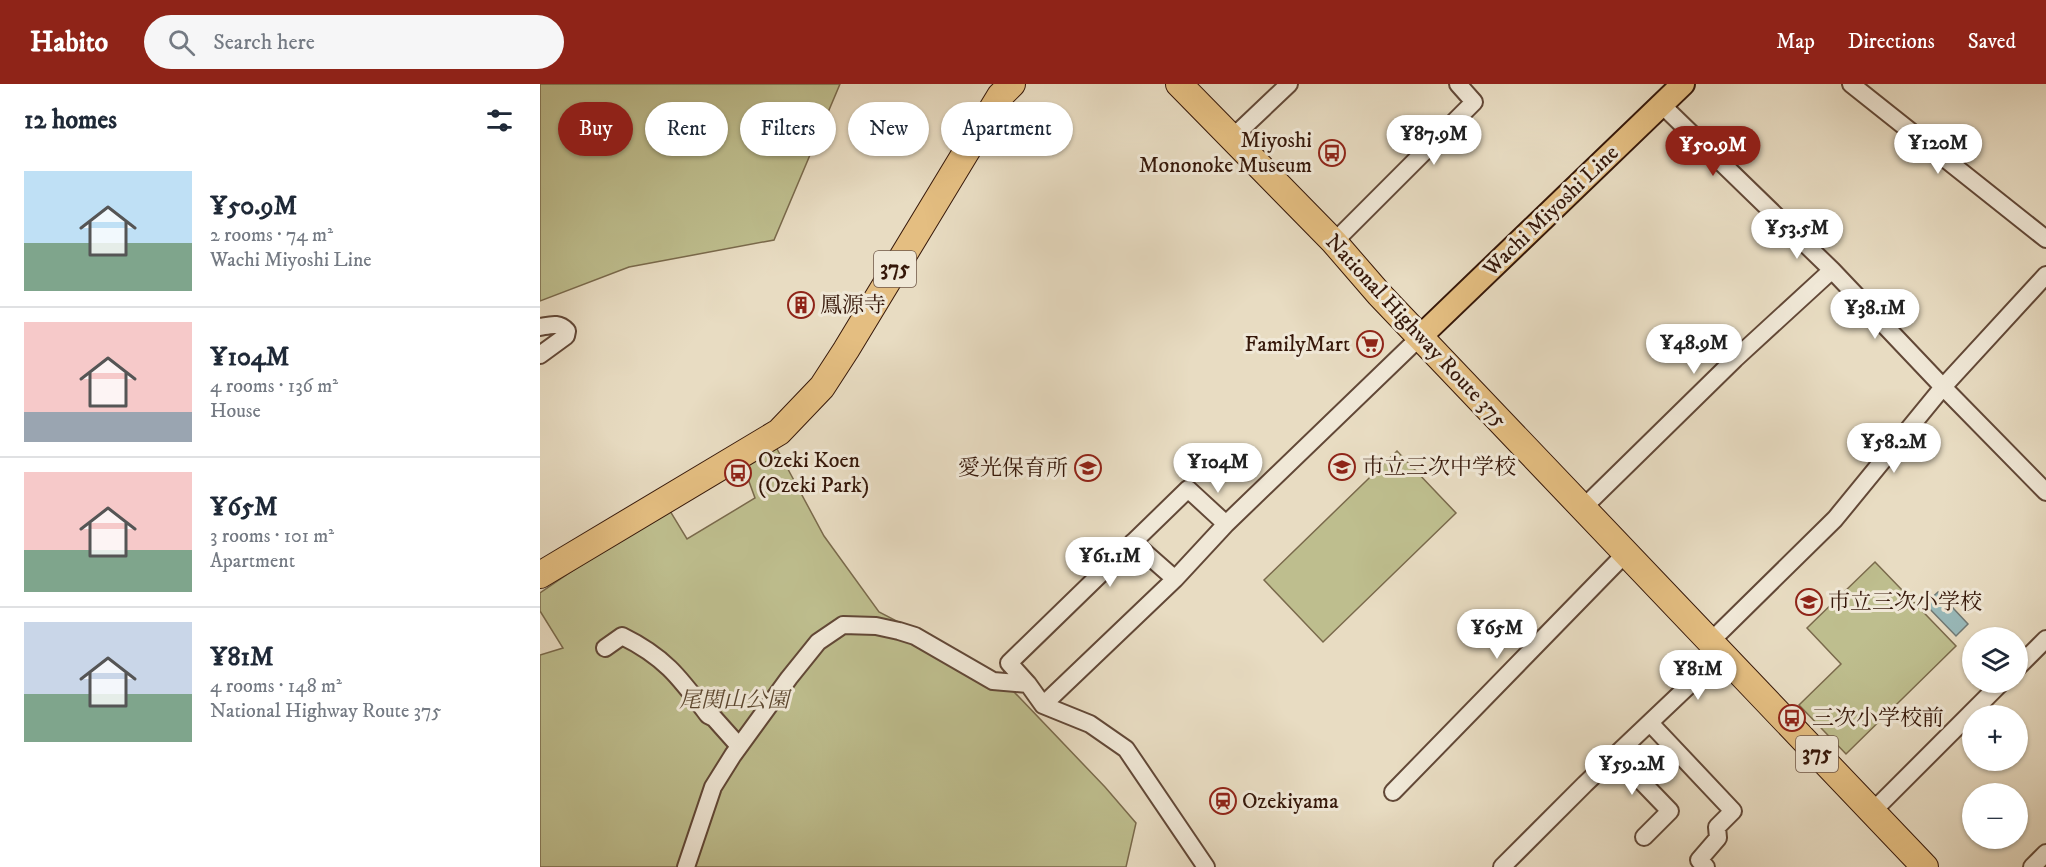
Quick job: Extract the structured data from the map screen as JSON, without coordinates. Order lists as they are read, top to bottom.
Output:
{
  "streets": {
    "highway": ["375", "National Highway Route 375"],
    "main road": ["Wachi Miyoshi Line"]
  },
  "crossings": [
    ["Wachi Miyoshi Line", "National Highway Route 375"]
  ],
  "parks": ["尾関山公園"],
  "places": {
    "bus stop": ["Miyoshi Mononoke Museum", "Ozeki Koen (Ozeki Park)", "三次小学校前"],
    "building": ["鳳源寺"],
    "supermarket": ["FamilyMart"],
    "school or university": ["市立三次中学校", "愛光保育所", "市立三次小学校"],
    "station": ["Ozekiyama"]
  },
  "page": {
    "header": "Habito",
    "search": "Search here",
    "nav": ["Map", "Directions", "Saved"],
    "heading": "12 homes",
    "chip": [
      "Buy",
      "Rent",
      "Filters",
      "New",
      "Apartment"
    ],
    "price": [
      "¥87.9M",
      "¥120M",
      "¥50.9M",
      "¥53.5M",
      "¥38.1M",
      "¥48.9M",
      "¥58.2M",
      "¥104M",
      "¥61.1M",
      "¥65M",
      "¥81M",
      "¥59.2M"
    ],
    "list": [
      {
        "name": "¥50.9M",
        "note": "2 rooms · 74 m² · Wachi Miyoshi Line"
      },
      {
        "name": "¥104M",
        "note": "4 rooms · 136 m² · House"
      },
      {
        "name": "¥65M",
        "note": "3 rooms · 101 m² · Apartment"
      },
      {
        "name": "¥81M",
        "note": "4 rooms · 148 m² · National Highway Route 375"
      }
    ],
    "map_buttons": ["+", "−"]
  }
}
